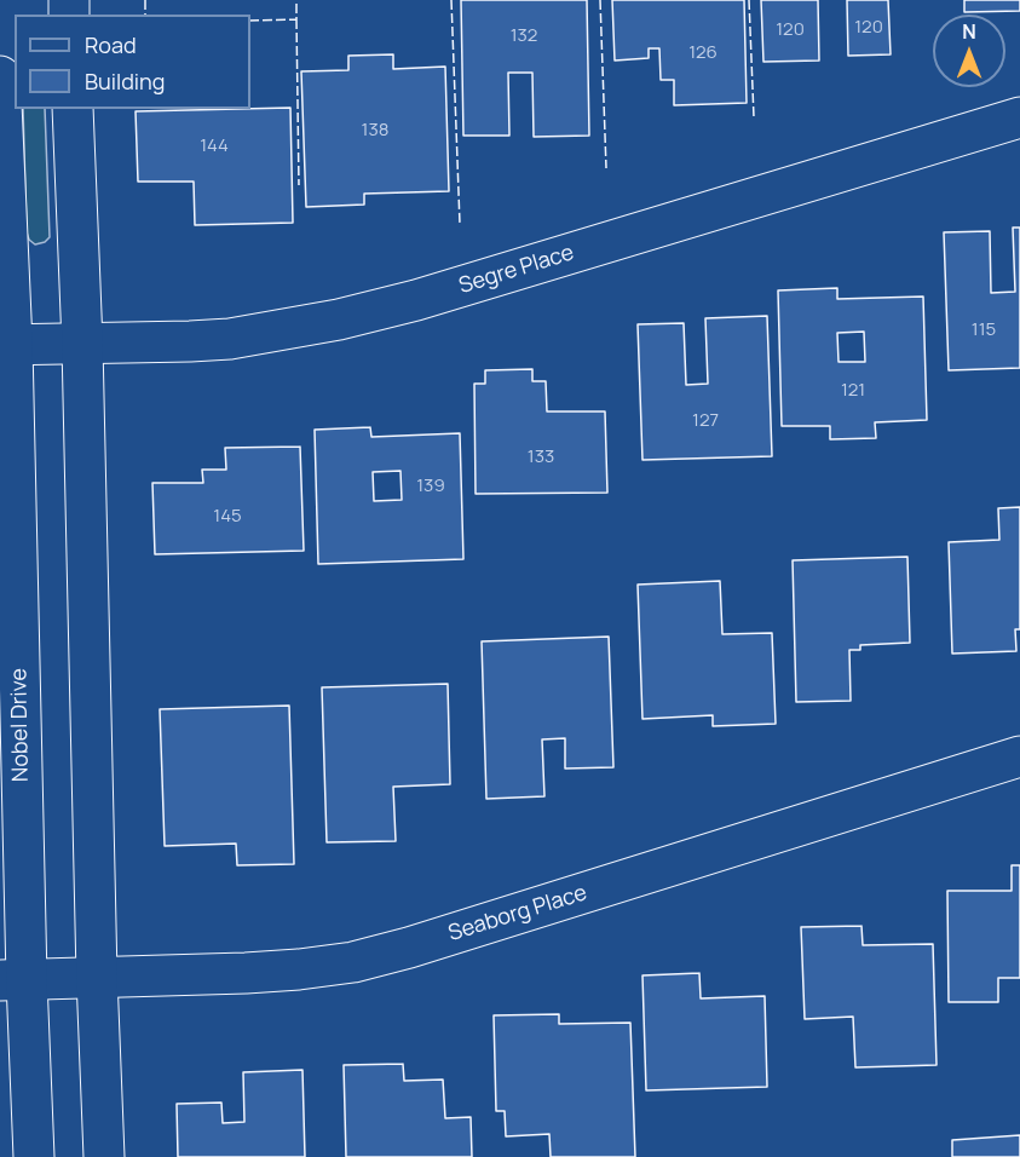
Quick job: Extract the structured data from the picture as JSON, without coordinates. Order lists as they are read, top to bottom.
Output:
{
  "streets": {
    "street": ["Segre Place", "Nobel Drive", "Seaborg Place"]
  },
  "crossings": [
    ["Segre Place", "Nobel Drive"],
    ["Nobel Drive", "Seaborg Place"]
  ],
  "house_numbers": [
    "120",
    "120",
    "132",
    "126",
    "138",
    "144",
    "115",
    "121",
    "127",
    "133",
    "139",
    "145"
  ],
  "legend": ["Road", "Building"],
  "north": "top"
}
